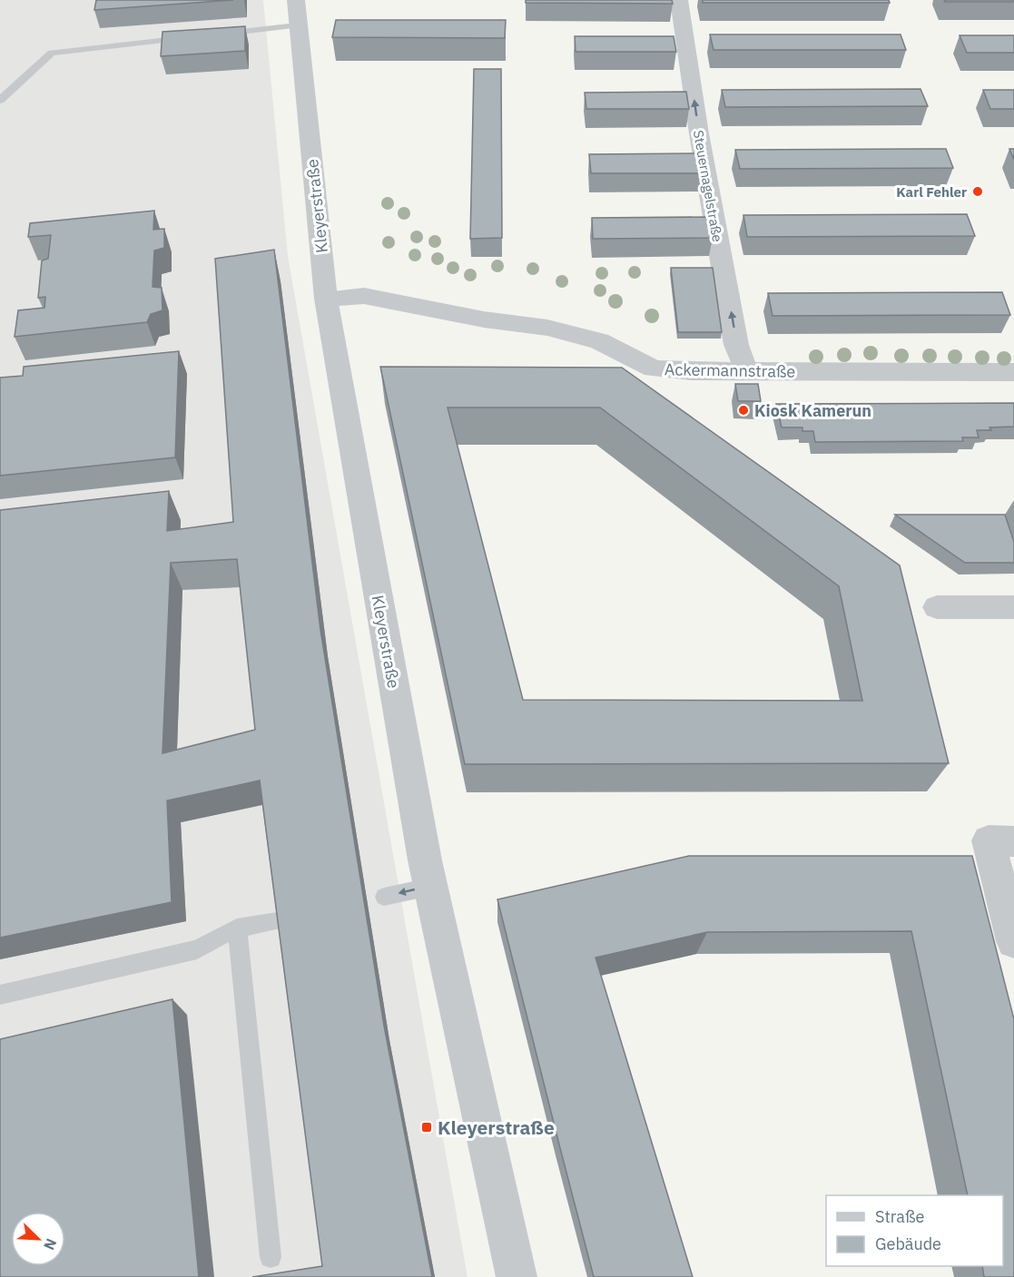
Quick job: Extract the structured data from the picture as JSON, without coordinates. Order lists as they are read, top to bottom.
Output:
{
  "streets": {
    "street": ["Steuernagelstraße", "Kleyerstraße", "Ackermannstraße"]
  },
  "crossings": [
    ["Steuernagelstraße", "Ackermannstraße"],
    ["Kleyerstraße", "Ackermannstraße"]
  ],
  "one_way": ["Steuernagelstraße"],
  "places": {
    "other": ["Karl Fehler", "Kiosk Kamerun"],
    "transit": ["Kleyerstraße"]
  },
  "legend": ["Straße", "Gebäude"],
  "north": "bottom right"
}
